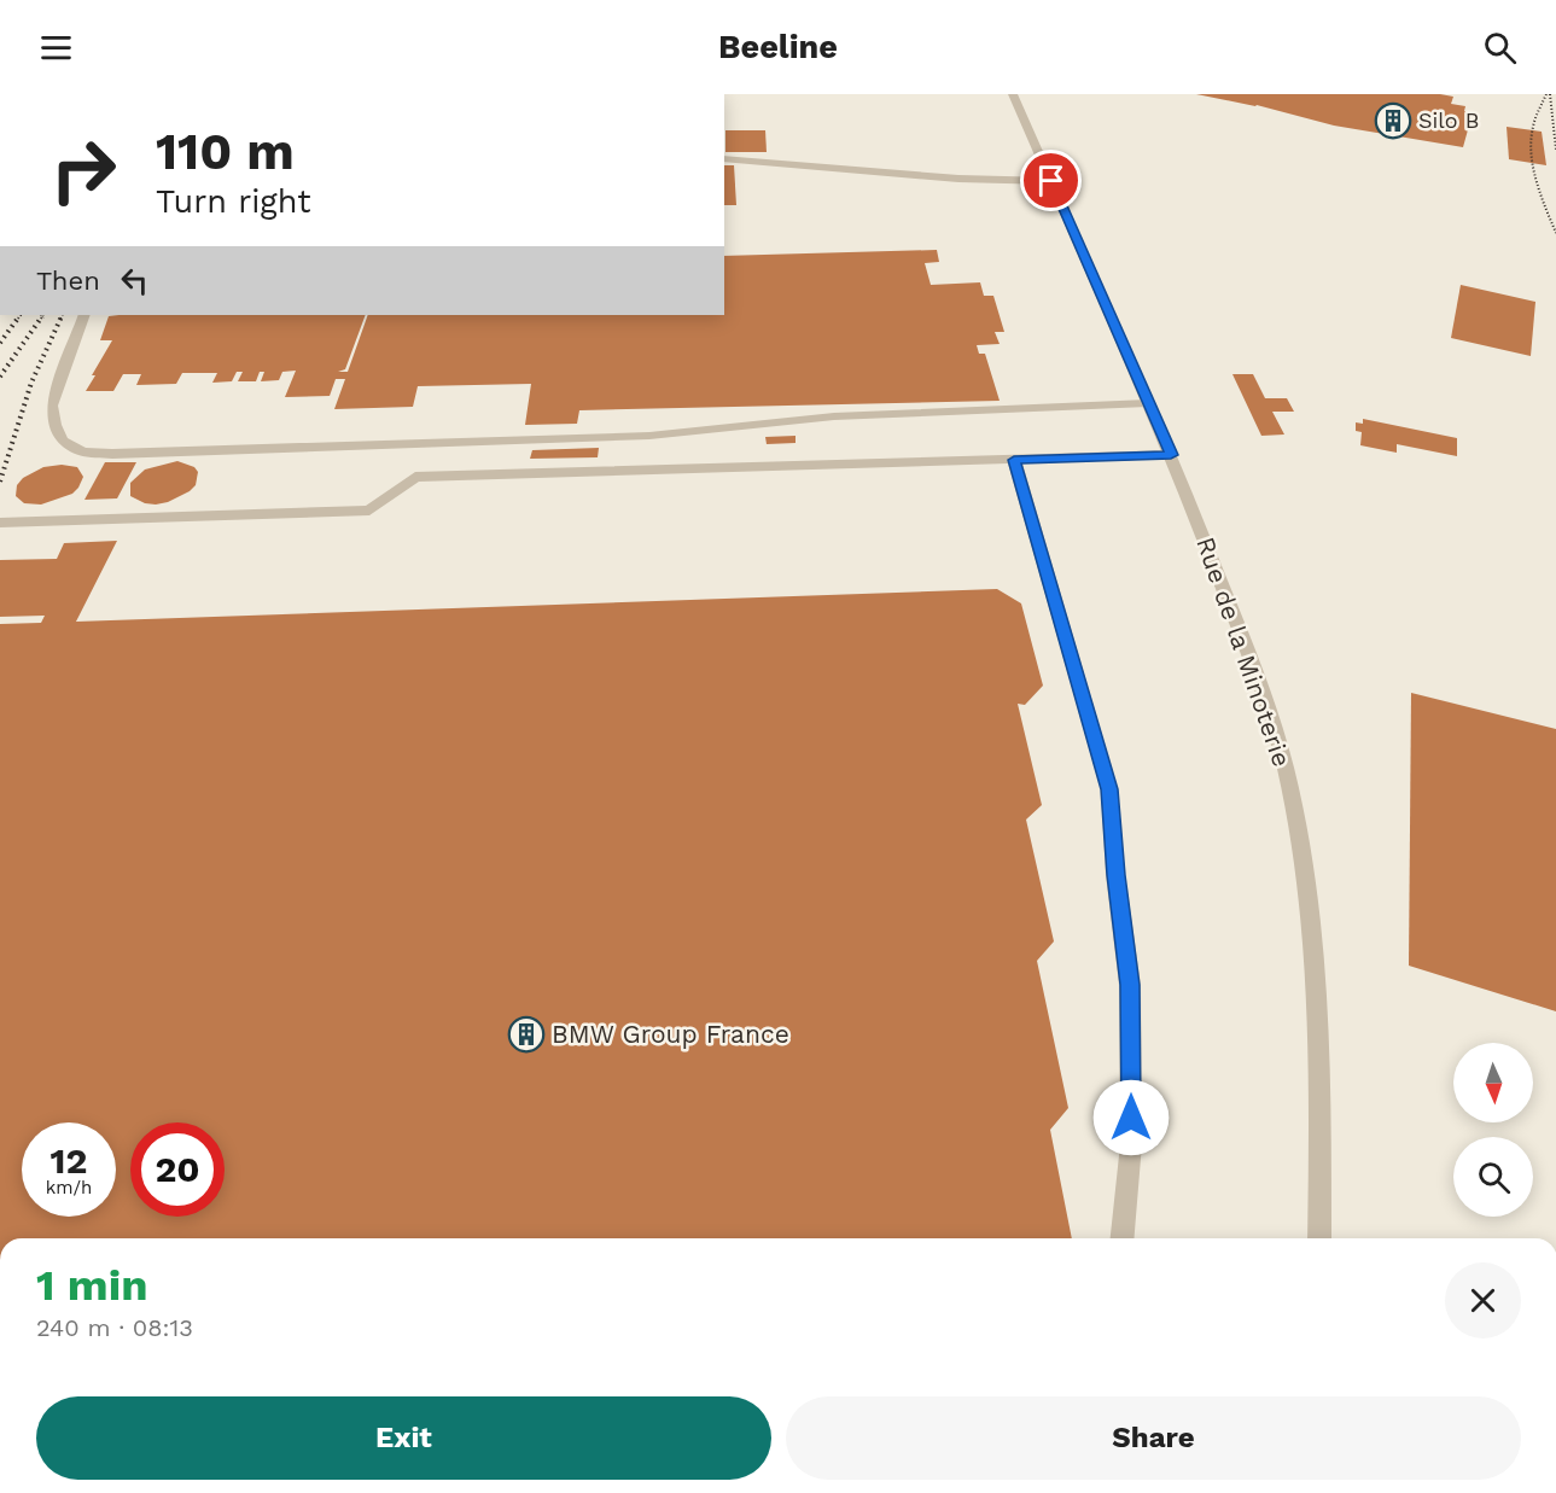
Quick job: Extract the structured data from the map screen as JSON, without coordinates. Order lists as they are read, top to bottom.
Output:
{
  "streets": {
    "street": ["Rue de la Minoterie"]
  },
  "places": {
    "building": ["Silo B", "BMW Group France"]
  },
  "north": "bottom",
  "page": {
    "header": "Beeline",
    "turn": ["110 m", "Turn right"],
    "then": "Then",
    "speed": "12 km/h",
    "limit": "20",
    "heading": ["1 min", "240 m · 08:13"],
    "buttons": ["Exit", "Share"]
  }
}
